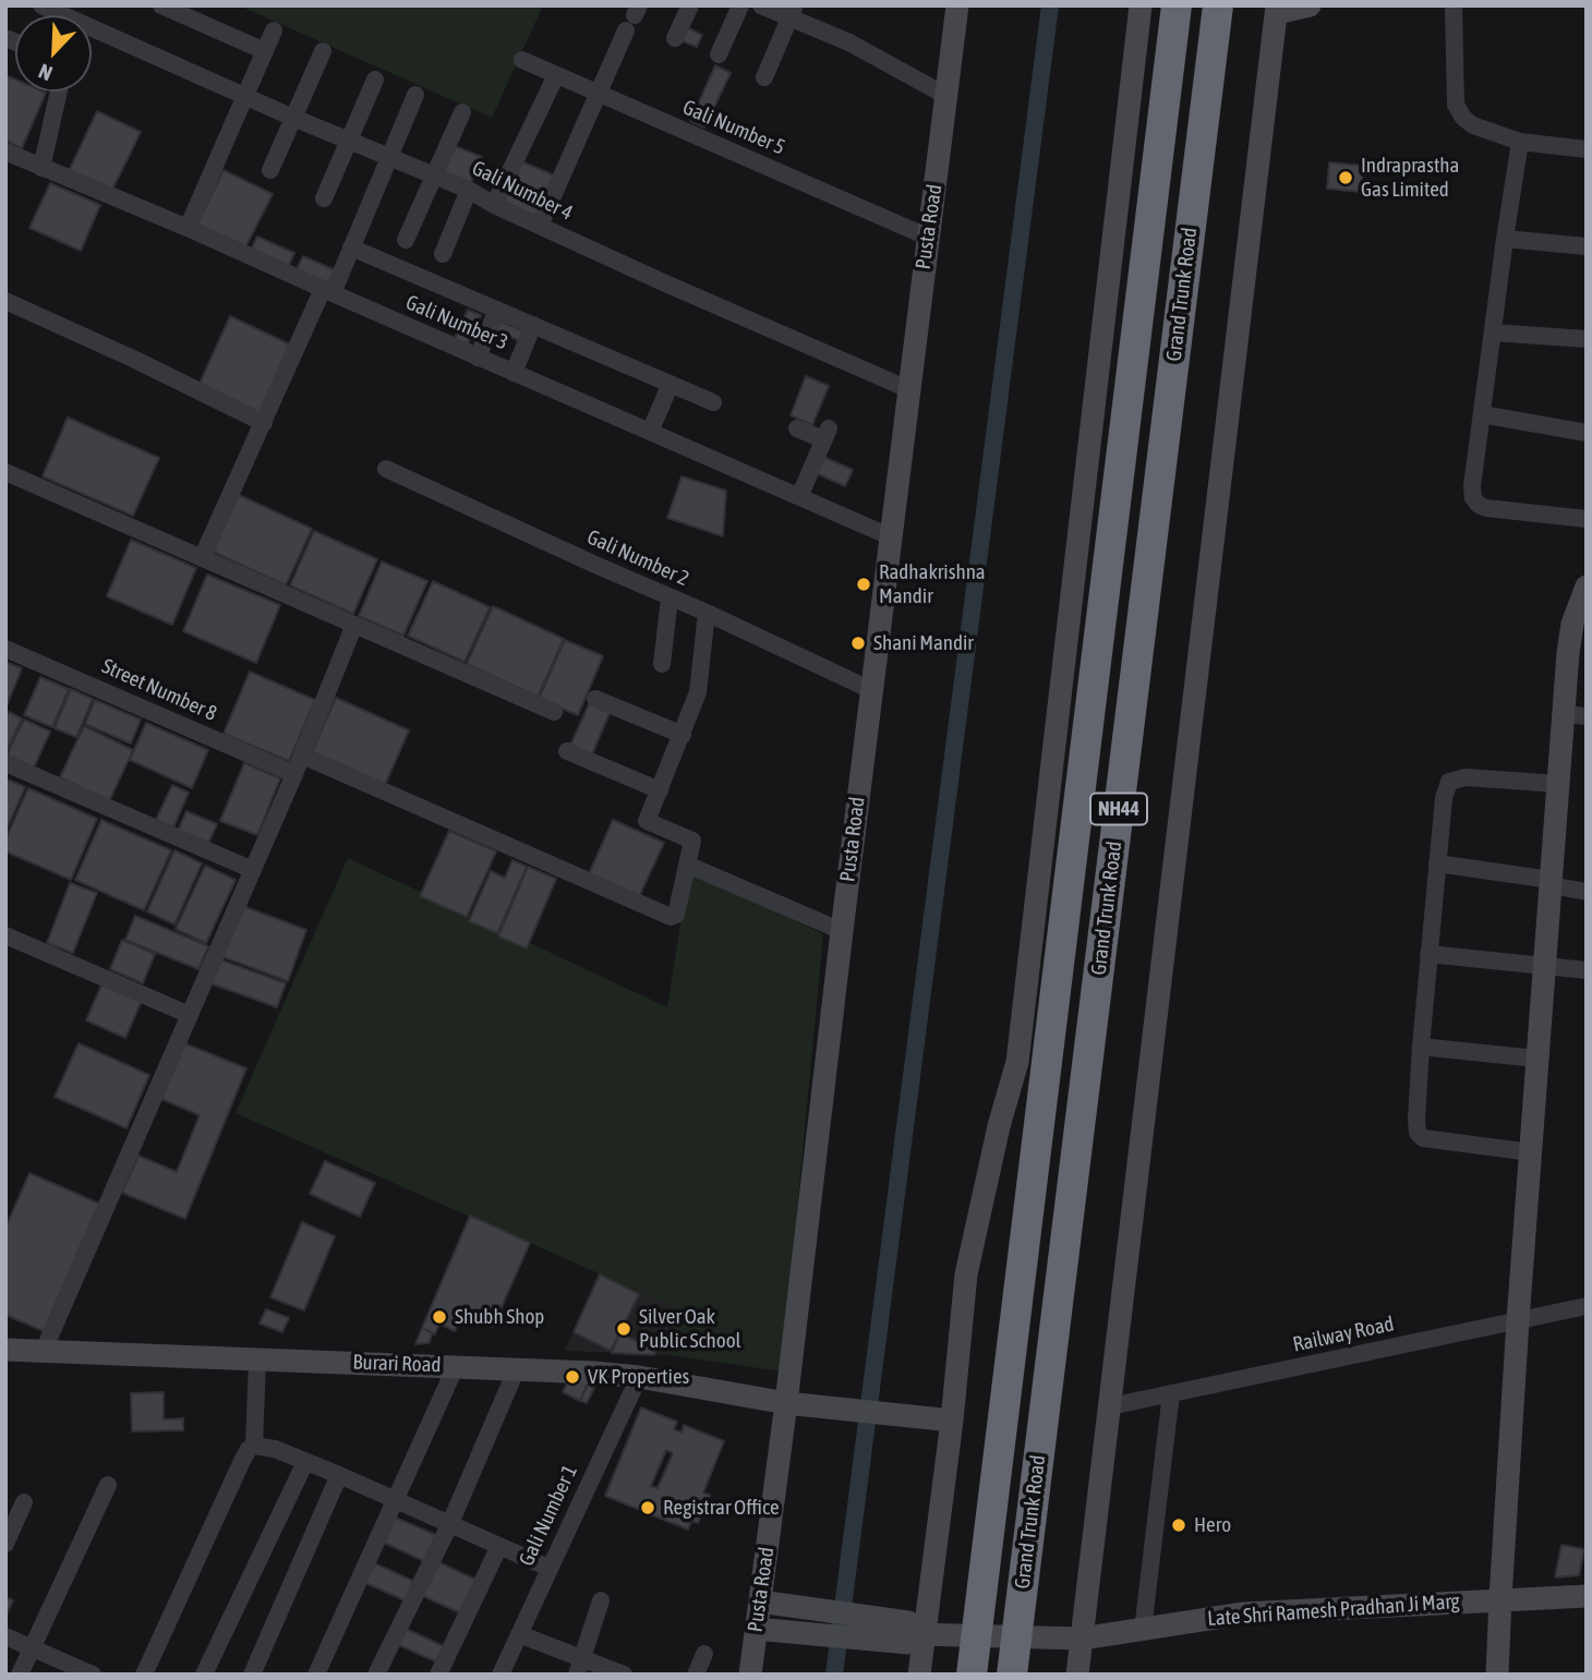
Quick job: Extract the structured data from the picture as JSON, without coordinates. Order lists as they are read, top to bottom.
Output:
{
  "streets": {
    "highway": ["Grand Trunk Road", "NH44"],
    "main road": ["Pusta Road", "Burari Road", "Late Shri Ramesh Pradhan Ji Marg"],
    "street": [
      "Gali Number 5",
      "Gali Number 4",
      "Gali Number 3",
      "Gali Number 2",
      "Street Number 8",
      "Railway Road",
      "Gali Number 1"
    ]
  },
  "crossings": [
    ["Gali Number 5", "Pusta Road"],
    ["Gali Number 4", "Pusta Road"],
    ["Pusta Road", "Gali Number 3"],
    ["Pusta Road", "Gali Number 2"],
    ["Pusta Road", "Burari Road"],
    ["Burari Road", "Gali Number 1"]
  ],
  "places": [
    "Indraprastha Gas Limited",
    "Radhakrishna Mandir",
    "Shani Mandir",
    "Shubh Shop",
    "Silver Oak Public School",
    "VK Properties",
    "Registrar Office",
    "Hero"
  ],
  "north": "bottom left"
}
